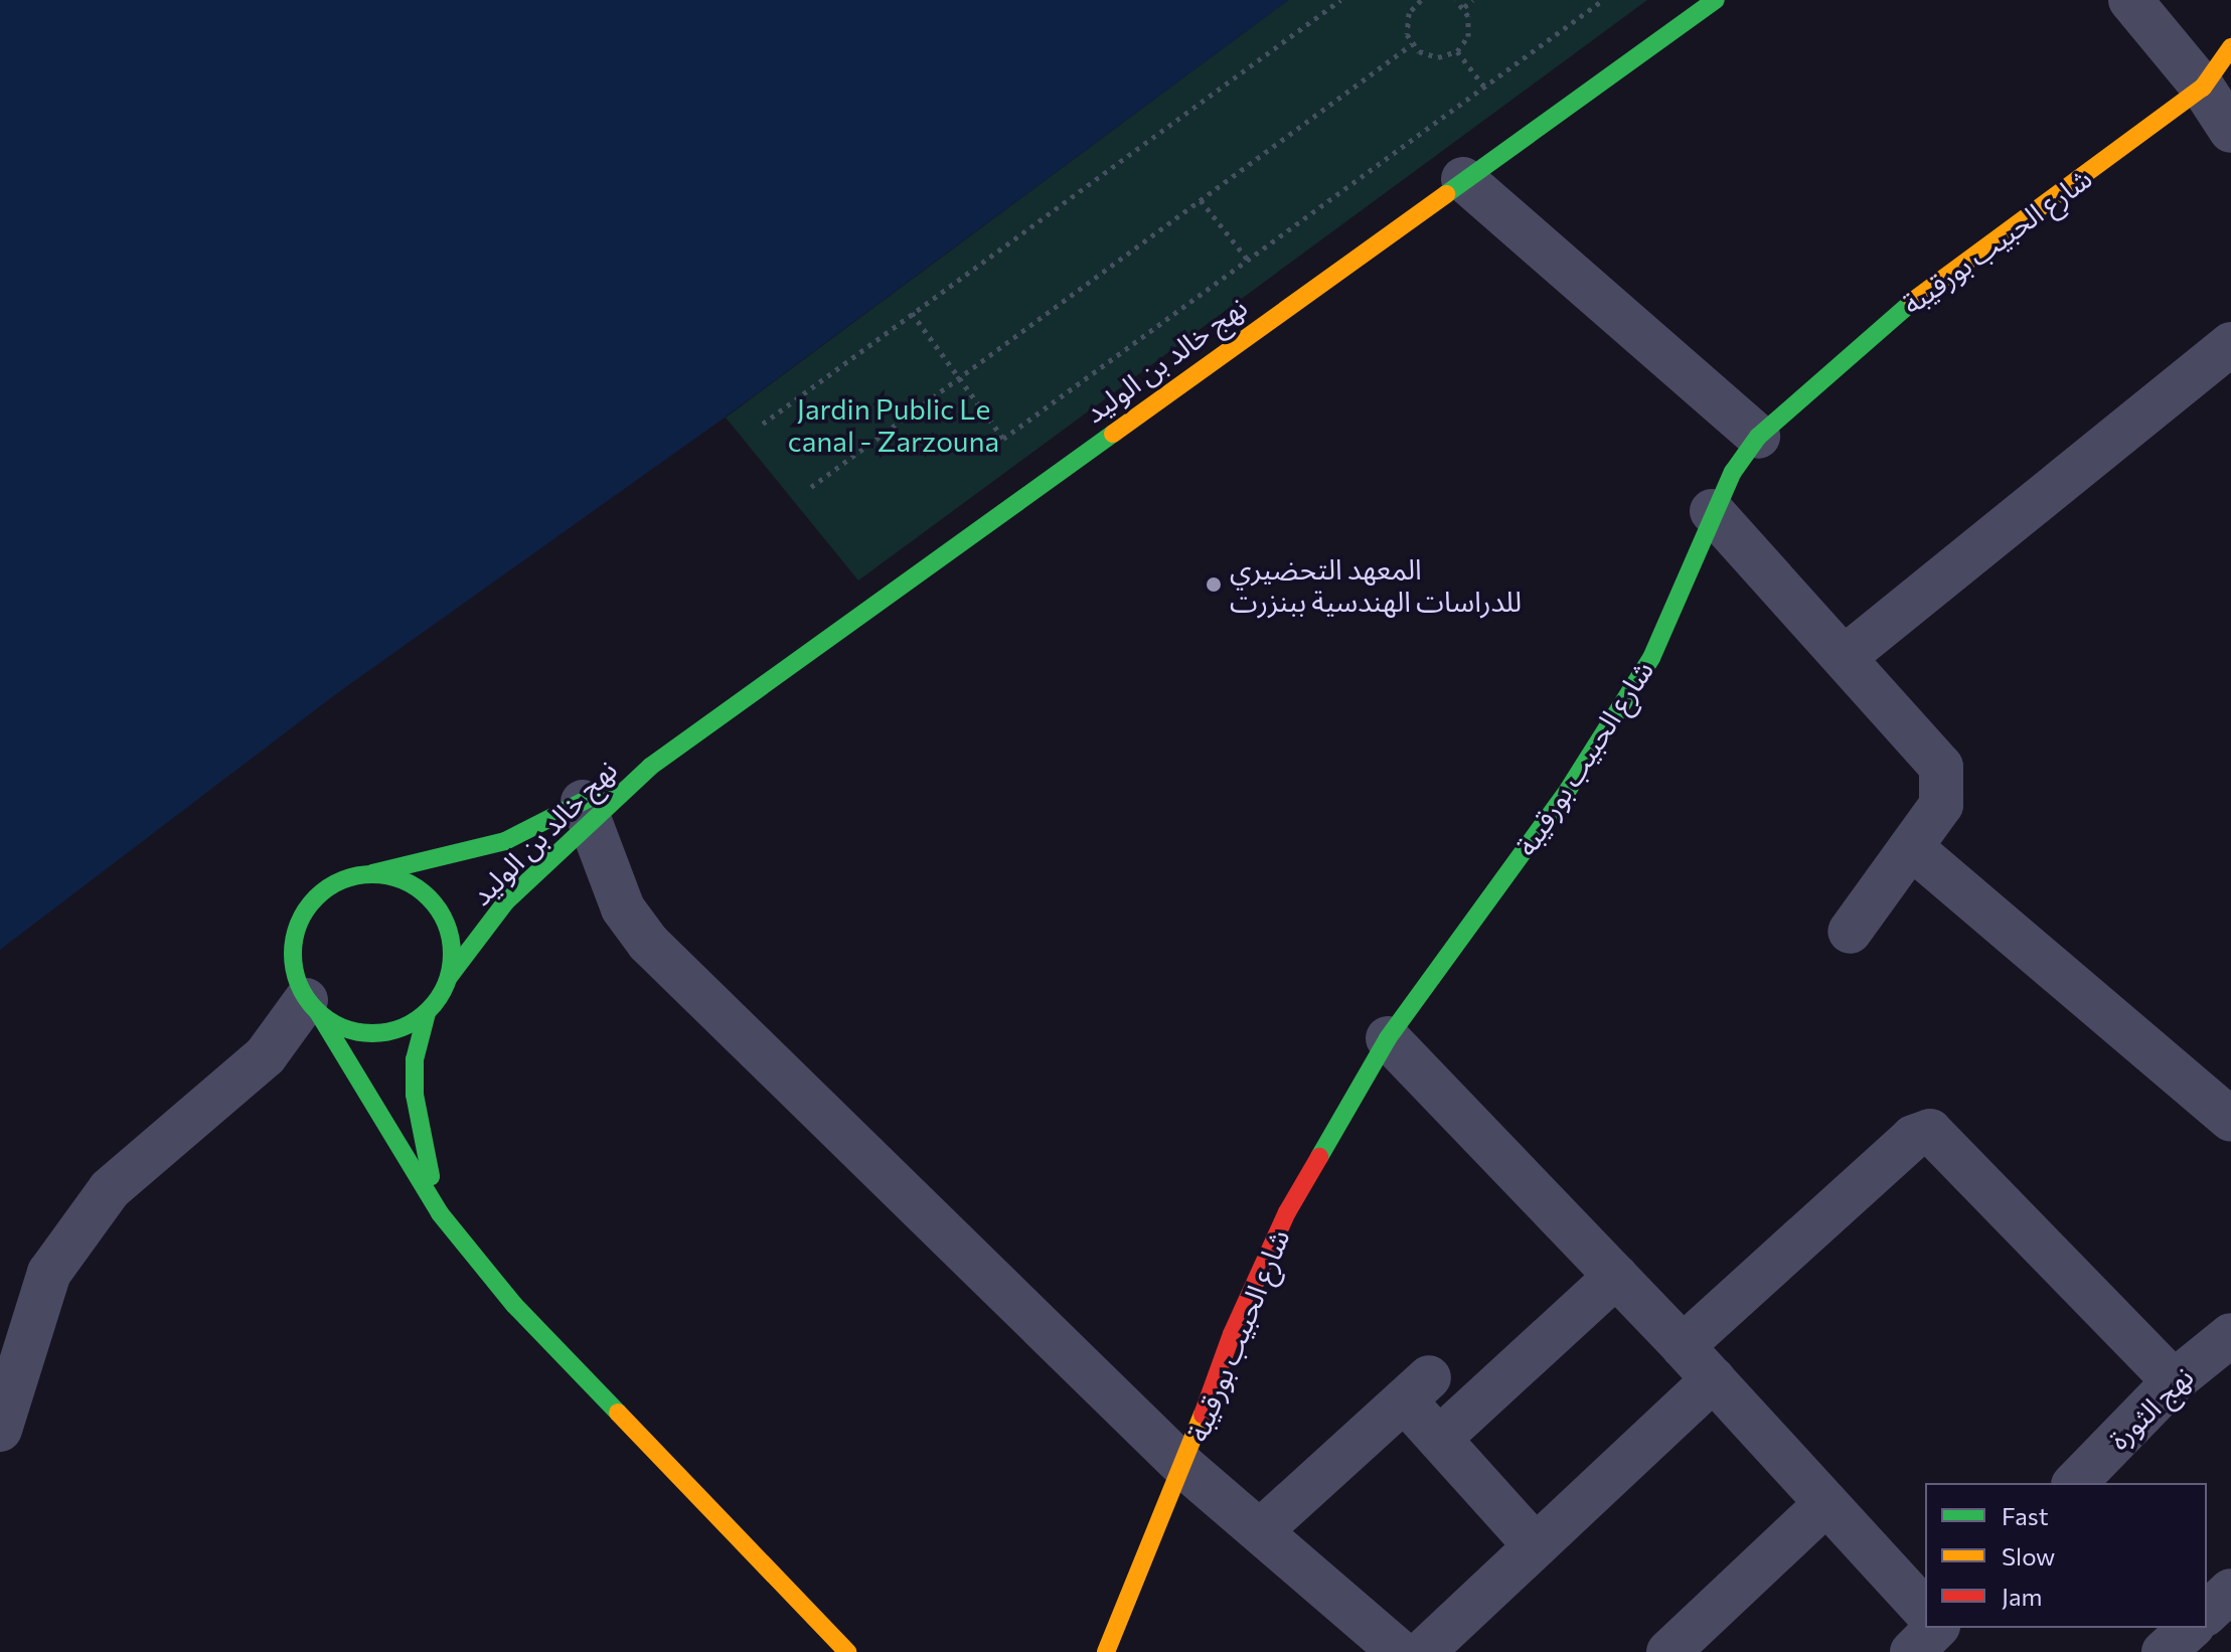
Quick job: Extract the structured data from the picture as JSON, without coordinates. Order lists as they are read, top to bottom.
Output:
{
  "streets": {
    "street": ["شارع الحبيب بورقيبة", "نهج خالد بن الوليد", "نهج الثورة"]
  },
  "parks": ["Jardin Public Le canal - Zarzouna"],
  "places": ["المعهد التحضيري للدراسات الهندسية ببنزرت"],
  "legend": ["Fast", "Slow", "Jam"]
}
